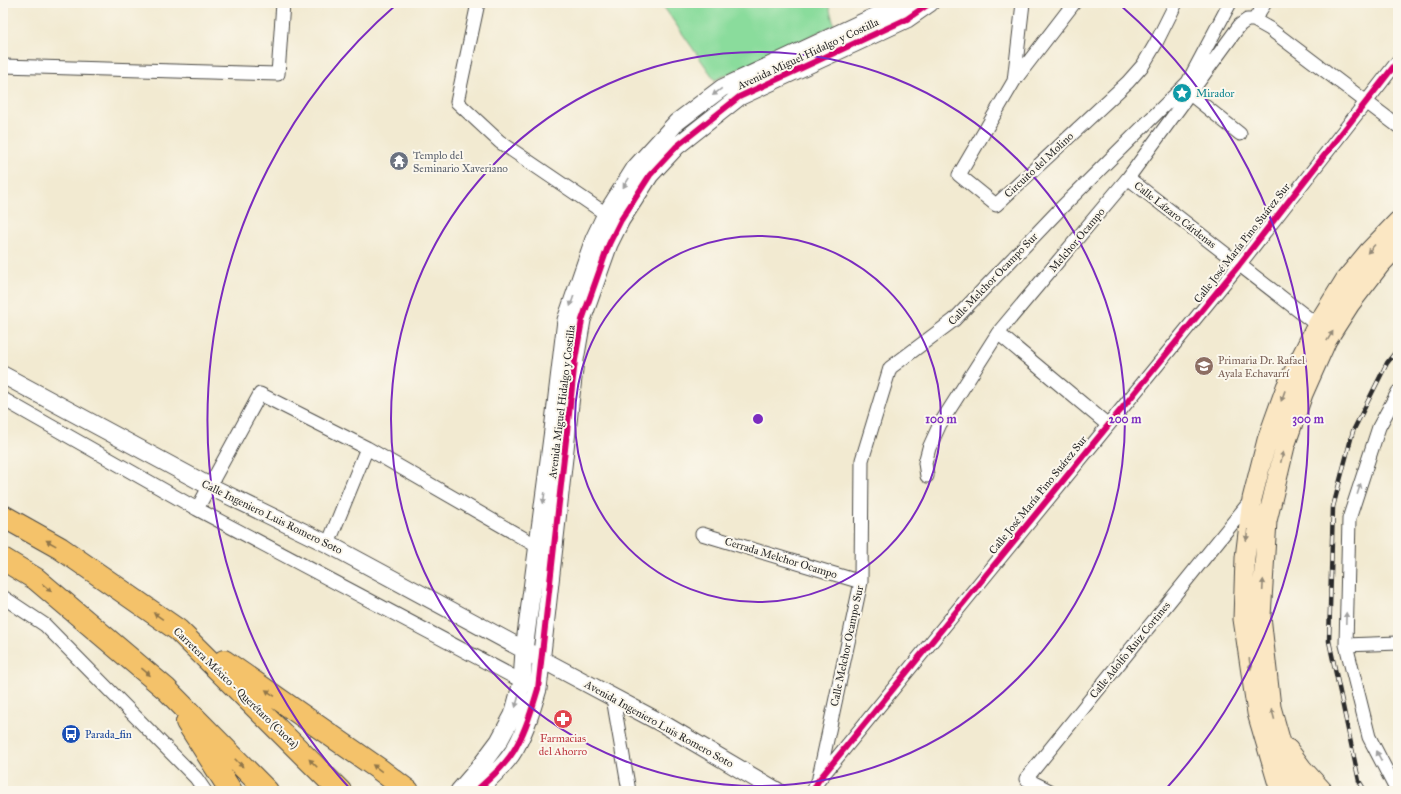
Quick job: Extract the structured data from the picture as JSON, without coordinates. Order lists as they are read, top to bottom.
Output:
{
  "streets": {
    "highway": ["Carretera México - Querétaro (Cuota)"],
    "street": [
      "Avenida Miguel Hidalgo y Costilla",
      "Circuito del Molino",
      "Calle Lázaro Cárdenas",
      "Melchor Ocampo",
      "Calle José María Pino Suárez Sur",
      "Calle Melchor Ocampo Sur",
      "Calle Ingeniero Luis Romero Soto",
      "Cerrada Melchor Ocampo",
      "Calle Adolfo Ruiz Cortines",
      "Avenida Ingeniero Luis Romero Soto"
    ]
  },
  "crossings": [
    ["Avenida Miguel Hidalgo y Costilla", "Calle Ingeniero Luis Romero Soto"],
    ["Avenida Miguel Hidalgo y Costilla", "Avenida Ingeniero Luis Romero Soto"],
    ["Calle Lázaro Cárdenas", "Melchor Ocampo"],
    ["Calle Lázaro Cárdenas", "Calle José María Pino Suárez Sur"],
    ["Calle José María Pino Suárez Sur", "Calle Melchor Ocampo Sur"],
    ["Calle Melchor Ocampo Sur", "Cerrada Melchor Ocampo"],
    ["Calle Ingeniero Luis Romero Soto", "Avenida Ingeniero Luis Romero Soto"]
  ],
  "places": {
    "place": ["Mirador"],
    "temple": ["Templo del Seminario Xaveriano"],
    "school or university": ["Primaria Dr. Rafael Ayala Echavarrí"],
    "pharmacy": ["Farmacias del Ahorro"],
    "bus stop": ["Parada_fin"]
  },
  "rings": ["100 m", "200 m", "300 m"]
}
